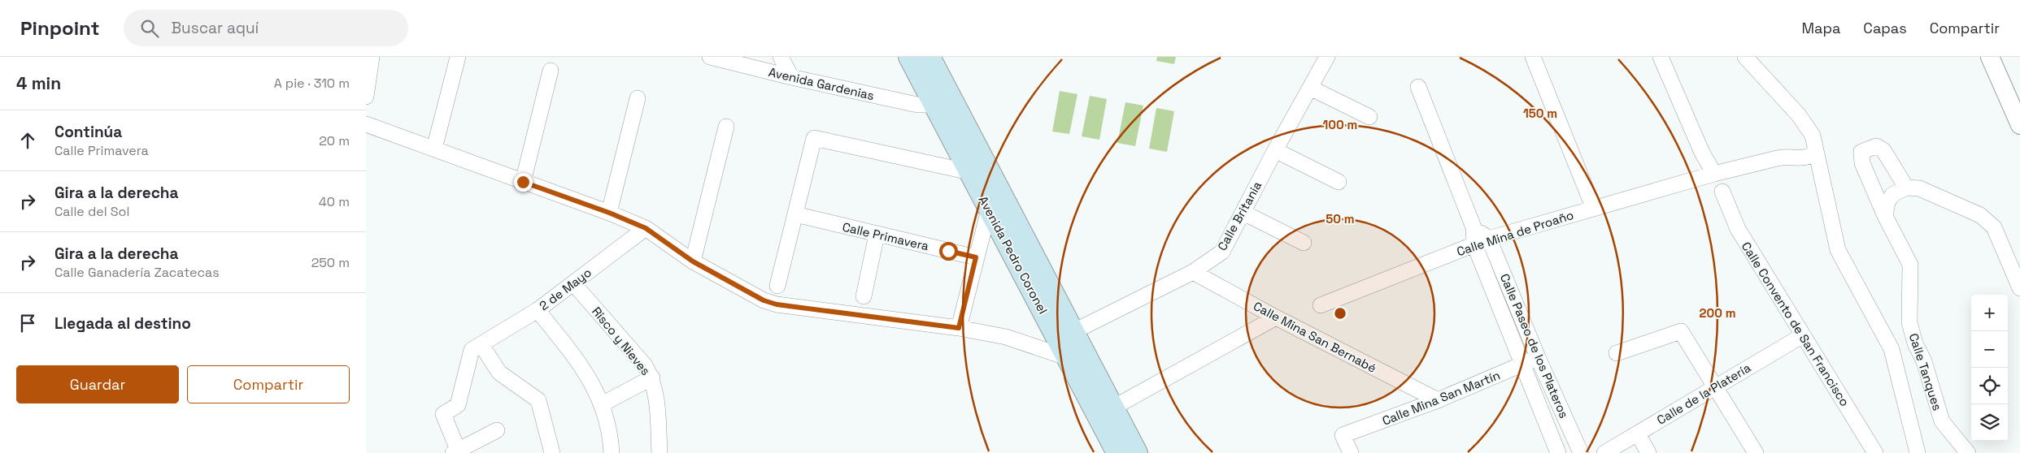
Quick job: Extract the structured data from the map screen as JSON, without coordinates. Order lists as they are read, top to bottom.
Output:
{
  "streets": {
    "main road": ["Avenida Pedro Coronel"],
    "street": [
      "Avenida Gardenias",
      "Calle Britania",
      "Calle Mina de Proaño",
      "Calle Primavera",
      "2 de Mayo",
      "Calle Convento de San Francisco",
      "Calle Mina San Bernabé",
      "Risco y Nieves",
      "Calle Paseo de los Plateros",
      "Calle Tanques",
      "Calle de la Platería",
      "Calle Mina San Martín"
    ]
  },
  "crossings": [
    ["Avenida Gardenias", "Avenida Pedro Coronel"],
    ["Calle Britania", "Avenida Pedro Coronel"],
    ["Calle Britania", "Calle Mina San Bernabé"],
    ["Calle Mina de Proaño", "Calle Paseo de los Plateros"],
    ["2 de Mayo", "Risco y Nieves"],
    ["Calle Convento de San Francisco", "Calle de la Platería"],
    ["Calle Mina San Bernabé", "Calle Mina San Martín"],
    ["Calle Paseo de los Plateros", "Calle Mina San Martín"]
  ],
  "page": {
    "header": "Pinpoint",
    "search": "Buscar aquí",
    "nav": ["Mapa", "Capas", "Compartir"],
    "heading": ["4 min", "A pie · 310 m"],
    "list": [
      ["Continúa", "Calle Primavera", "20 m"],
      ["Gira a la derecha", "Calle del Sol", "40 m"],
      ["Gira a la derecha", "Calle Ganadería Zacatecas", "250 m"],
      "Llegada al destino"
    ],
    "map_buttons": ["+", "−"],
    "buttons": ["Guardar", "Compartir"]
  },
  "rings": [
    "150 m",
    "100 m",
    "50 m",
    "200 m"
  ]
}
